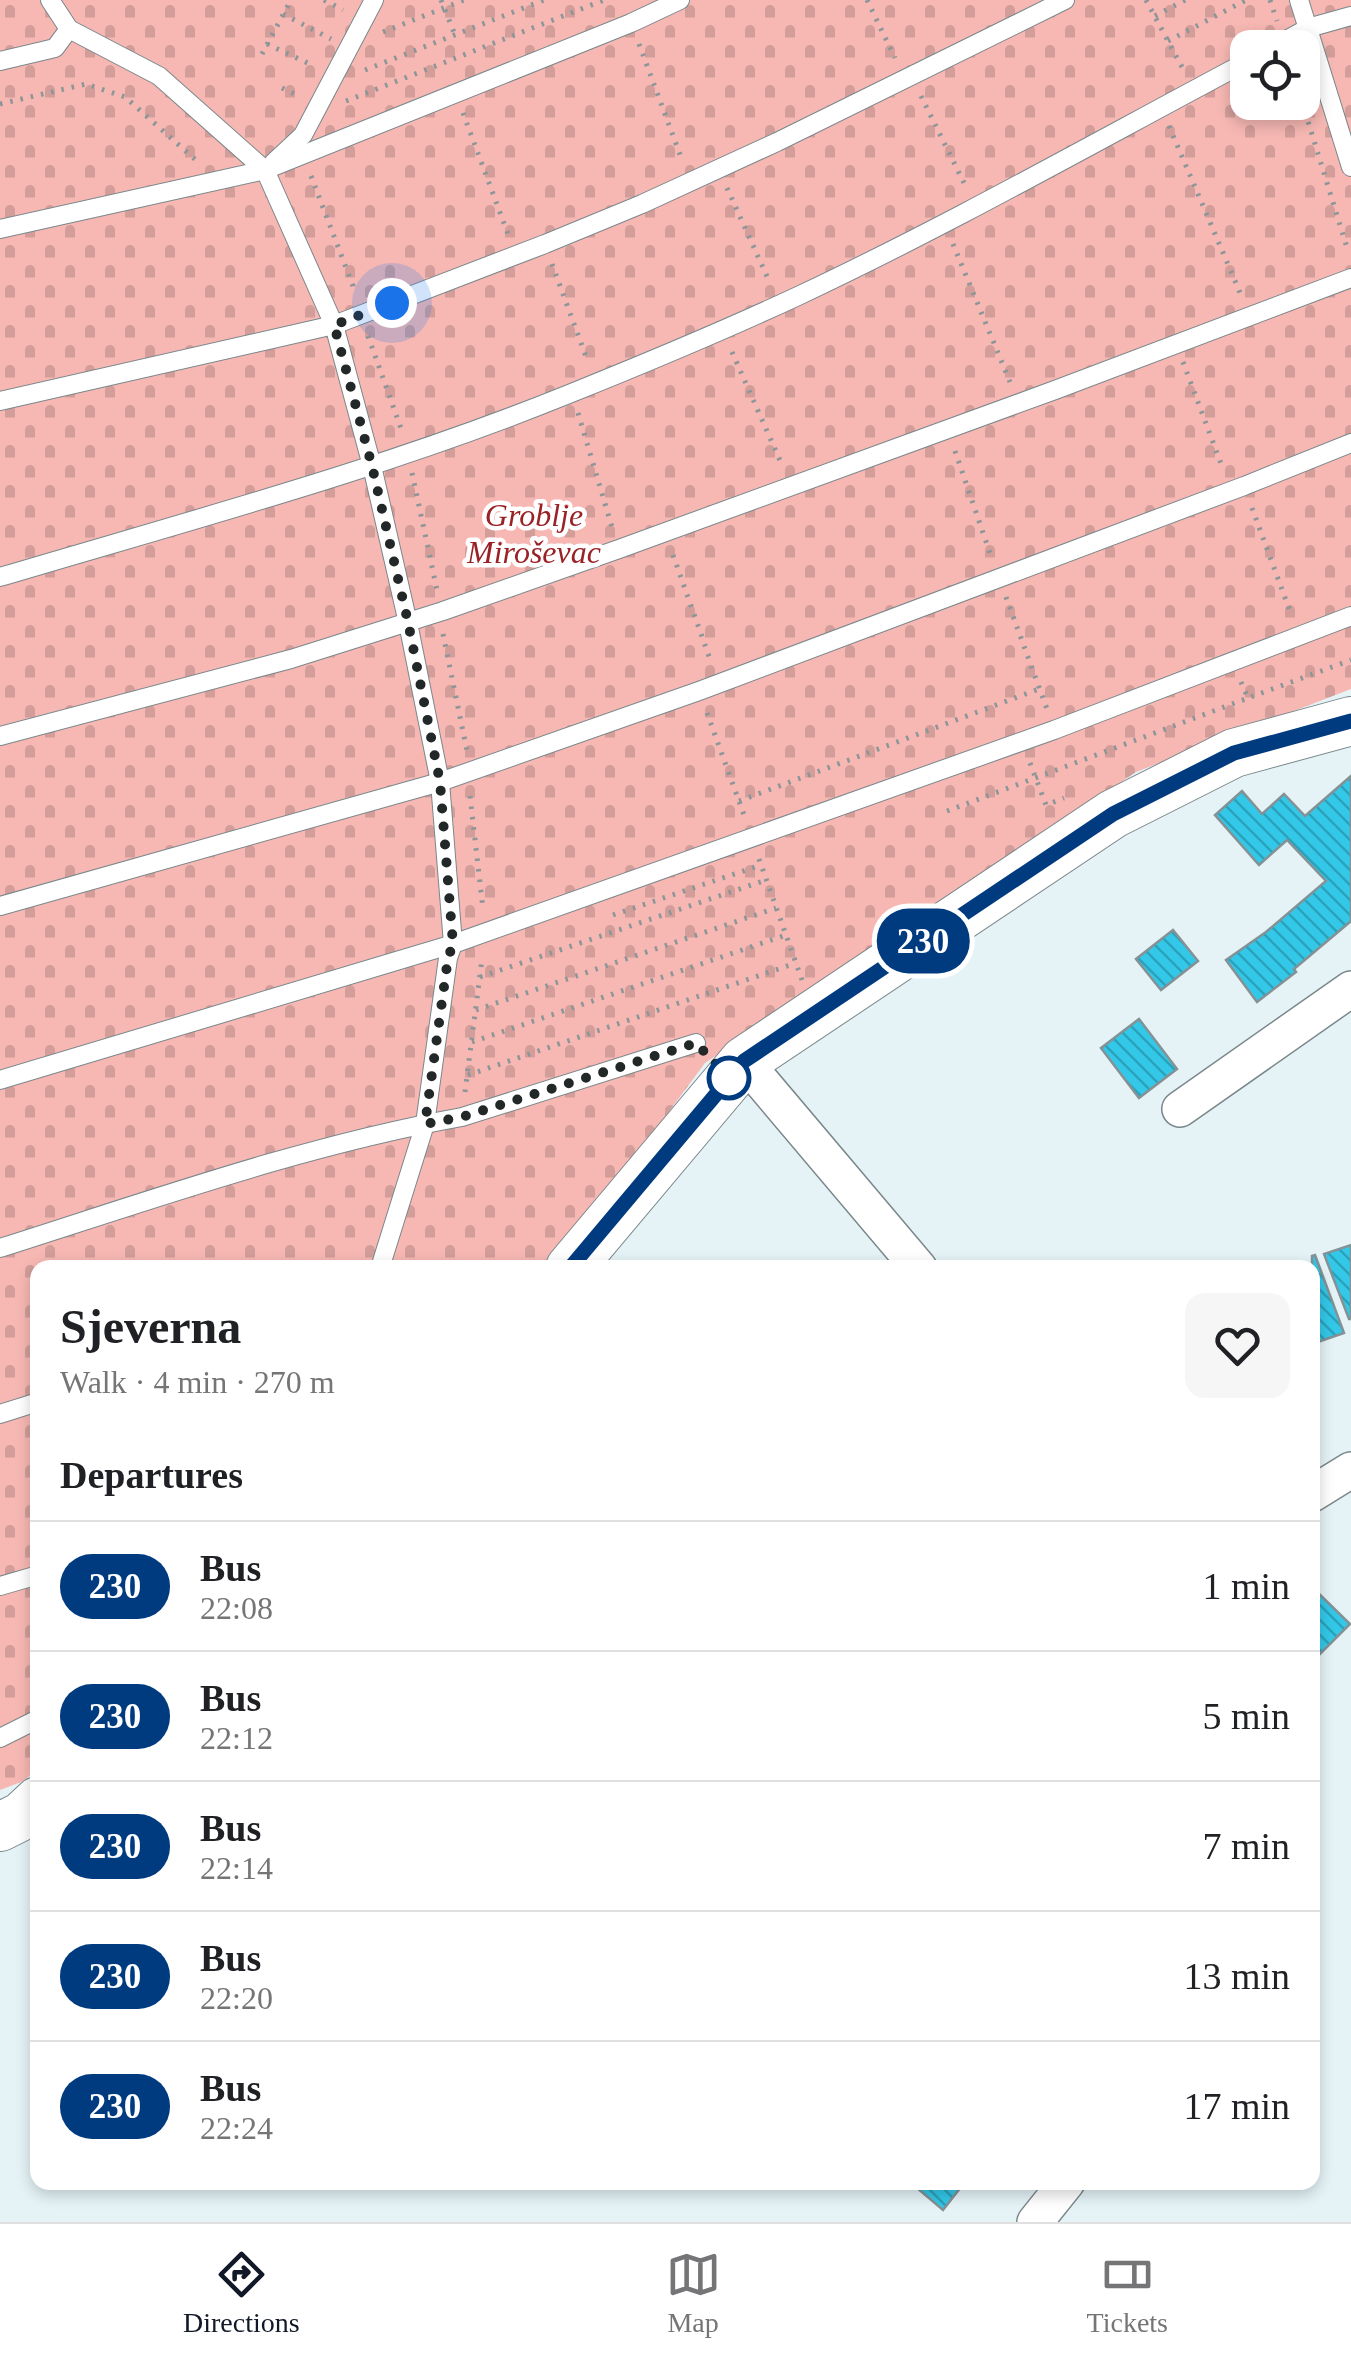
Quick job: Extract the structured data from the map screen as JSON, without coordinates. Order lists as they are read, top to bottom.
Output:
{
  "parks": ["Groblje Miroševac"],
  "lines": ["bus line 230"],
  "page": {
    "on_map": "230",
    "heading": [
      ["Sjeverna", "Walk · 4 min · 270 m"],
      "Departures"
    ],
    "list": [
      {
        "mark": "230",
        "name": "Bus",
        "note": "22:08",
        "value": "1 min"
      },
      {
        "mark": "230",
        "name": "Bus",
        "note": "22:12",
        "value": "5 min"
      },
      {
        "mark": "230",
        "name": "Bus",
        "note": "22:14",
        "value": "7 min"
      },
      {
        "mark": "230",
        "name": "Bus",
        "note": "22:20",
        "value": "13 min"
      },
      {
        "mark": "230",
        "name": "Bus",
        "note": "22:24",
        "value": "17 min"
      }
    ],
    "tabs": ["Directions", "Map", "Tickets"]
  }
}
